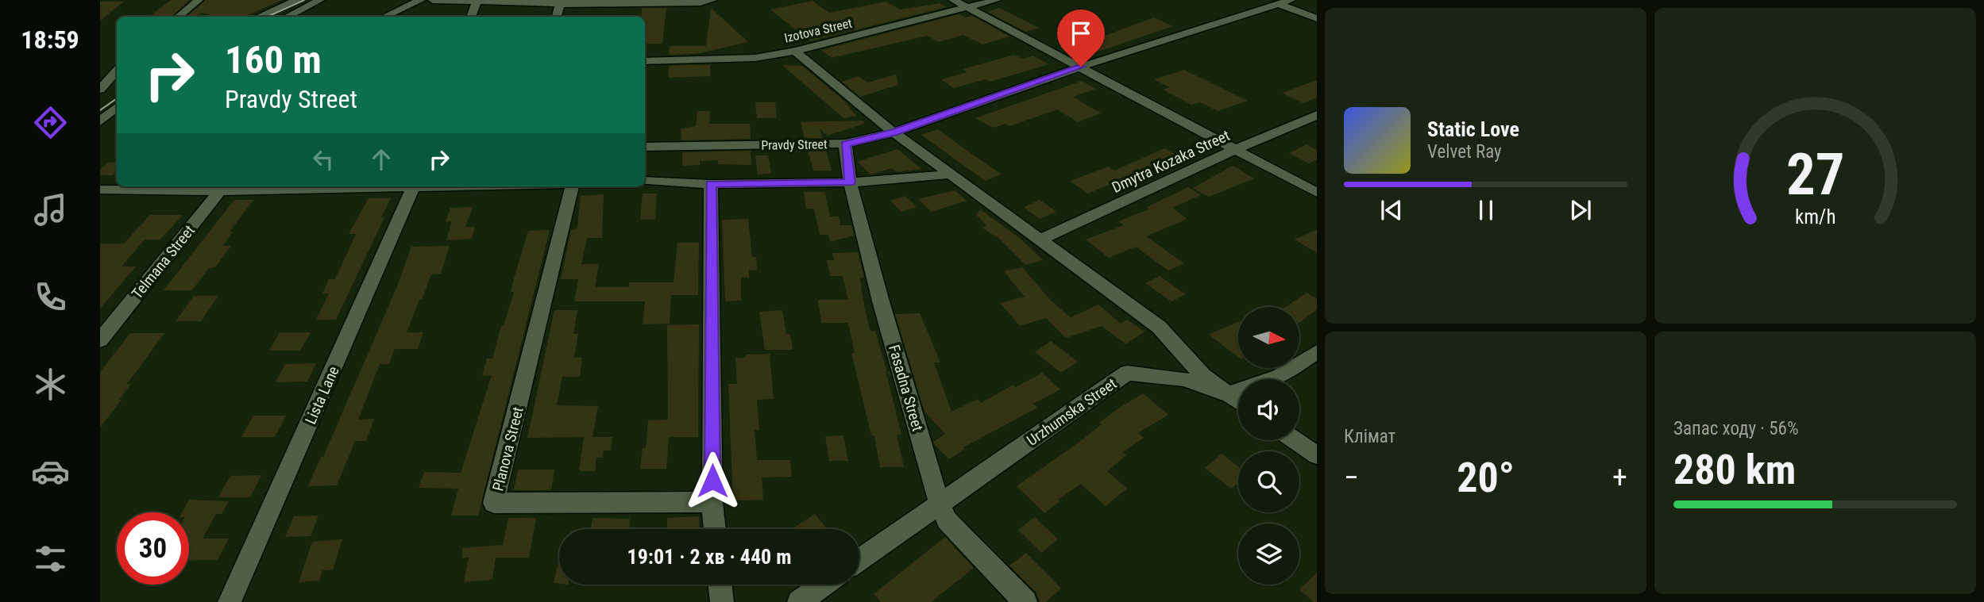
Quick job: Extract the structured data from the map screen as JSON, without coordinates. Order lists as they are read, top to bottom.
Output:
{
  "streets": {
    "street": [
      "Izotova Street",
      "Pravdy Street",
      "Dmytra Kozaka Street",
      "Telmana Street",
      "Fasadna Street",
      "Lista Lane",
      "Urzhumska Street",
      "Planova Street"
    ]
  },
  "crossings": [
    ["Pravdy Street", "Fasadna Street"],
    ["Fasadna Street", "Urzhumska Street"]
  ],
  "north": "right",
  "page": {
    "tabs": "18:59",
    "turn": ["160 m", "Pravdy Street"],
    "song": ["Static Love", "Velvet Ray"],
    "tile": [
      "Клімат",
      ["Запас ходу · 56%", "280 km"]
    ],
    "heat": ["−", "20°", "+"],
    "limit": "30",
    "trip": "19:01 · 2 хв · 440 m",
    "gauge": ["27", "km/h"]
  }
}
